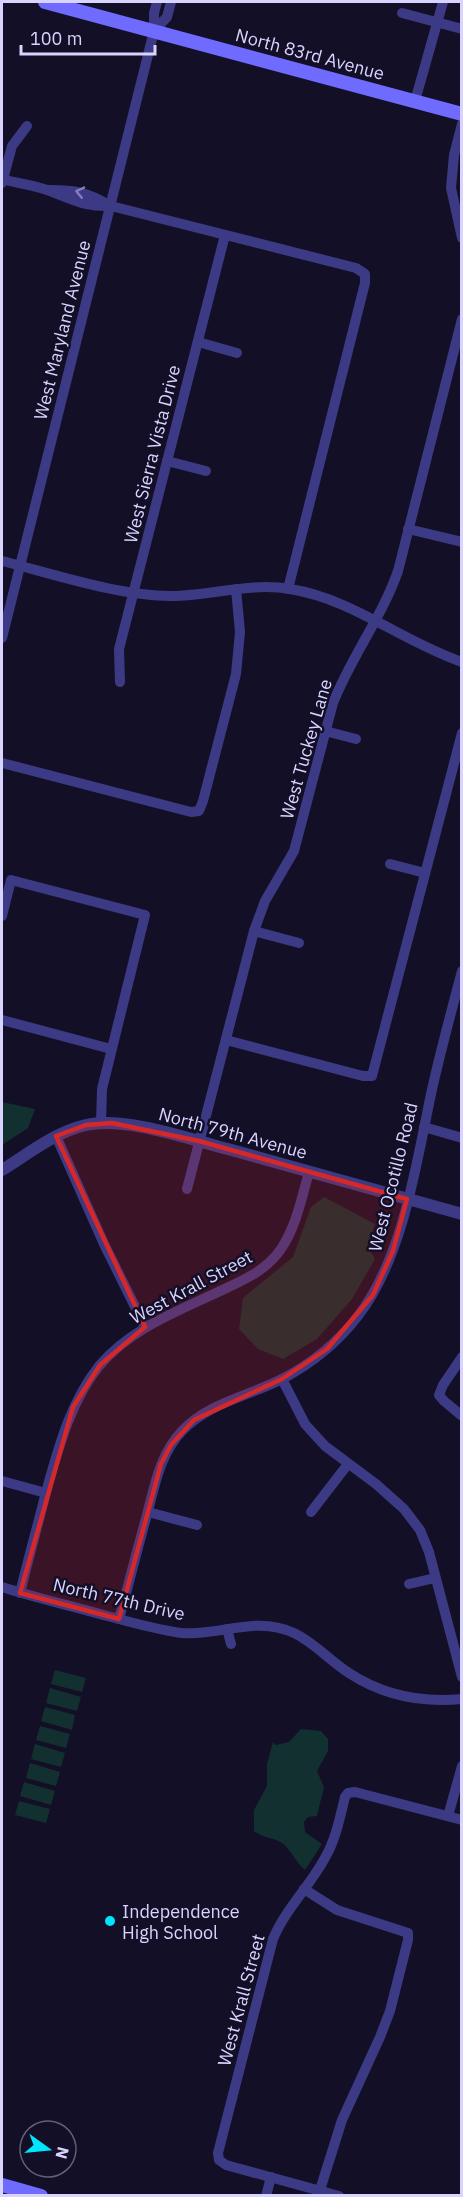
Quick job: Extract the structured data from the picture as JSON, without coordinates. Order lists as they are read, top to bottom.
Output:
{
  "streets": {
    "main road": ["North 83rd Avenue"],
    "street": [
      "West Maryland Avenue",
      "West Sierra Vista Drive",
      "West Tuckey Lane",
      "North 79th Avenue",
      "West Ocotillo Road",
      "West Krall Street",
      "North 77th Drive"
    ]
  },
  "crossings": [
    ["North 83rd Avenue", "West Maryland Avenue"],
    ["West Tuckey Lane", "North 79th Avenue"],
    ["North 79th Avenue", "West Ocotillo Road"],
    ["North 79th Avenue", "West Krall Street"],
    ["West Krall Street", "North 77th Drive"]
  ],
  "places": ["Independence High School"],
  "scale_bar": "100 m",
  "north": "right"
}
